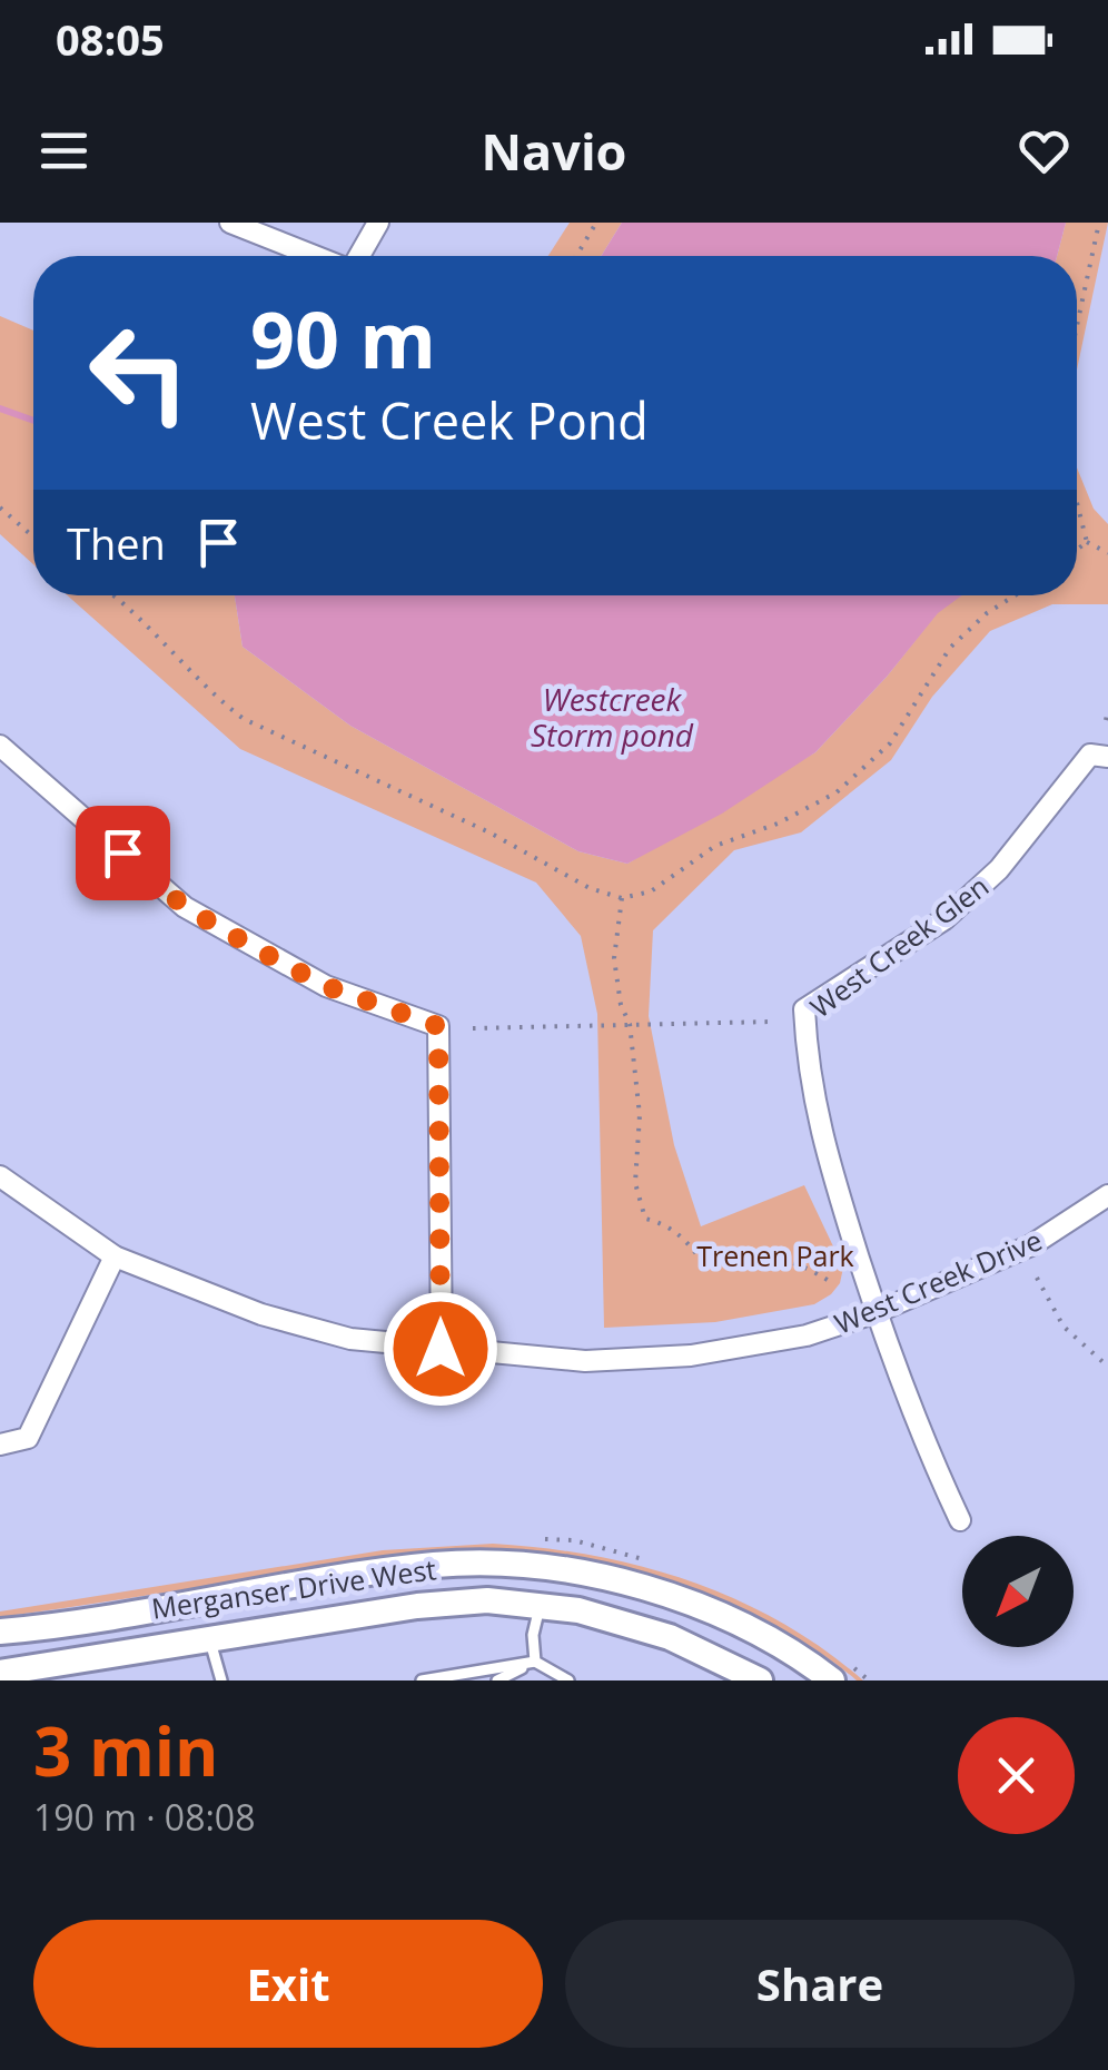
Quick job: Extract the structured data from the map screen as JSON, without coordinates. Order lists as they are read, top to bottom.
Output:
{
  "streets": {
    "street": ["West Creek Glen", "West Creek Drive", "Merganser Drive West"]
  },
  "crossings": [
    ["West Creek Glen", "West Creek Drive"]
  ],
  "water": ["Westcreek Storm pond"],
  "parks": ["Trenen Park"],
  "north": "bottom left",
  "page": {
    "status": "08:05",
    "header": "Navio",
    "turn": ["90 m", "West Creek Pond"],
    "then": "Then",
    "heading": ["3 min", "190 m · 08:08"],
    "buttons": ["Exit", "Share"]
  }
}
